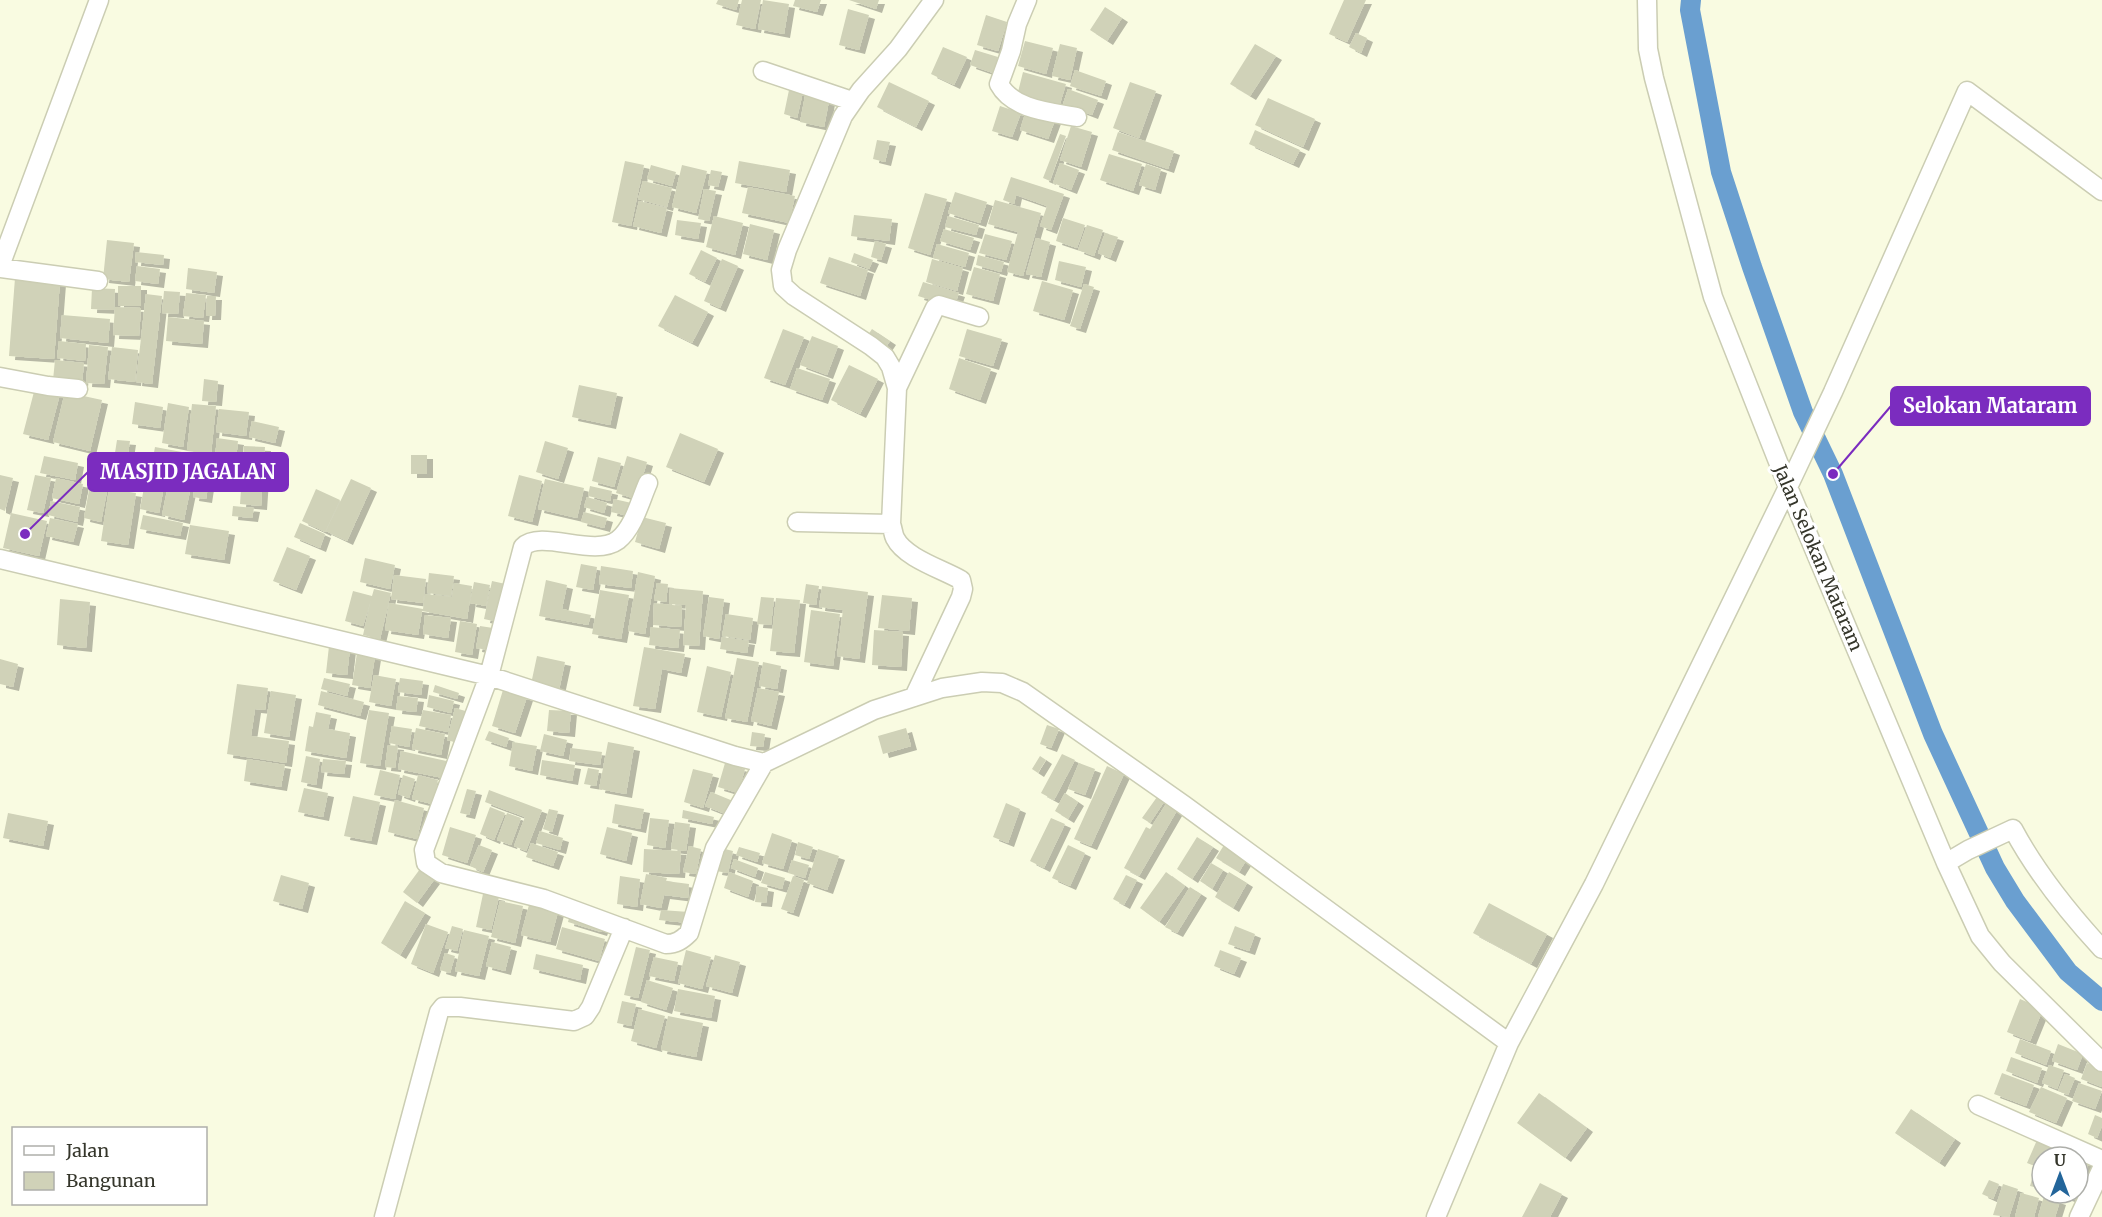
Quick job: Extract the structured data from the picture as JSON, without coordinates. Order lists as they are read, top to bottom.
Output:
{
  "streets": {
    "street": ["Jalan Selokan Mataram"]
  },
  "places": ["Selokan Mataram", "MASJID JAGALAN"],
  "legend": ["Jalan", "Bangunan"],
  "north": "top"
}
